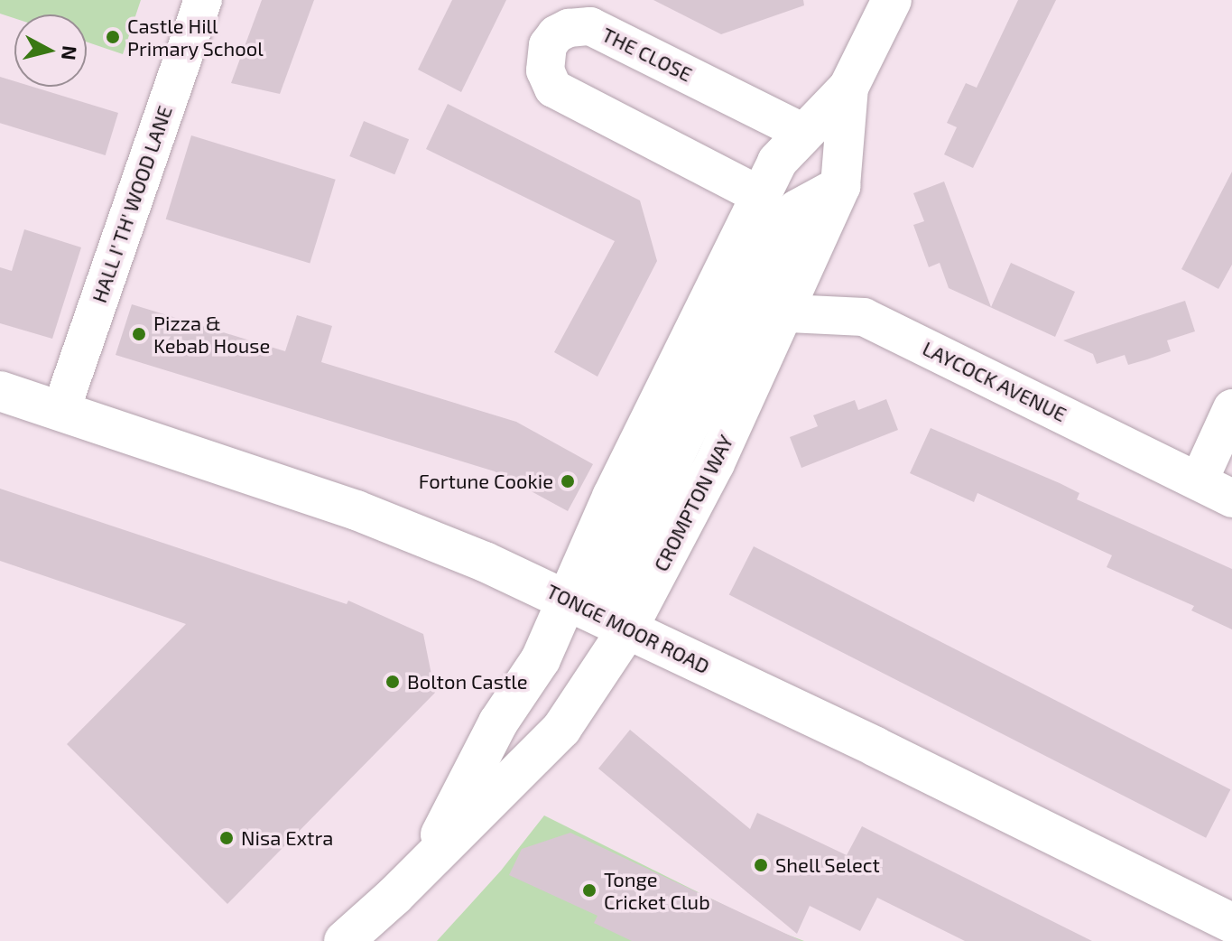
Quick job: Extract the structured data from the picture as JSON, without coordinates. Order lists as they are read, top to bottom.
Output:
{
  "streets": {
    "main road": ["CROMPTON WAY", "TONGE MOOR ROAD"],
    "street": ["THE CLOSE", "HALL I' TH' WOOD LANE", "LAYCOCK AVENUE"]
  },
  "crossings": [
    ["THE CLOSE", "CROMPTON WAY"],
    ["HALL I' TH' WOOD LANE", "TONGE MOOR ROAD"],
    ["LAYCOCK AVENUE", "CROMPTON WAY"],
    ["CROMPTON WAY", "TONGE MOOR ROAD"]
  ],
  "places": [
    "Castle Hill Primary School",
    "Pizza & Kebab House",
    "Fortune Cookie",
    "Bolton Castle",
    "Nisa Extra",
    "Shell Select",
    "Tonge Cricket Club"
  ],
  "north": "right"
}
